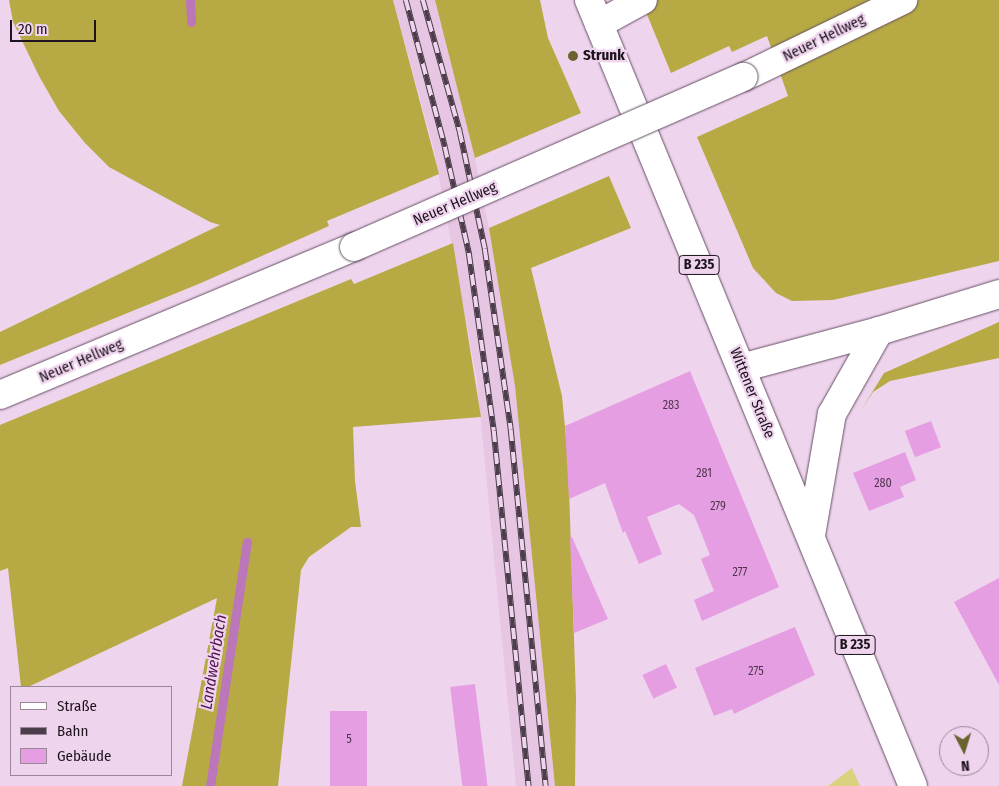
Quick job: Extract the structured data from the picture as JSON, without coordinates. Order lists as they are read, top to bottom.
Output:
{
  "streets": {
    "main road": ["Neuer Hellweg", "B 235", "Wittener Straße"]
  },
  "water": ["Landwehrbach"],
  "places": ["Strunk"],
  "house_numbers": [
    "283",
    "281",
    "280",
    "279",
    "277",
    "275",
    "5"
  ],
  "legend": ["Straße", "Bahn", "Gebäude"],
  "scale_bar": "20 m",
  "north": "bottom"
}
